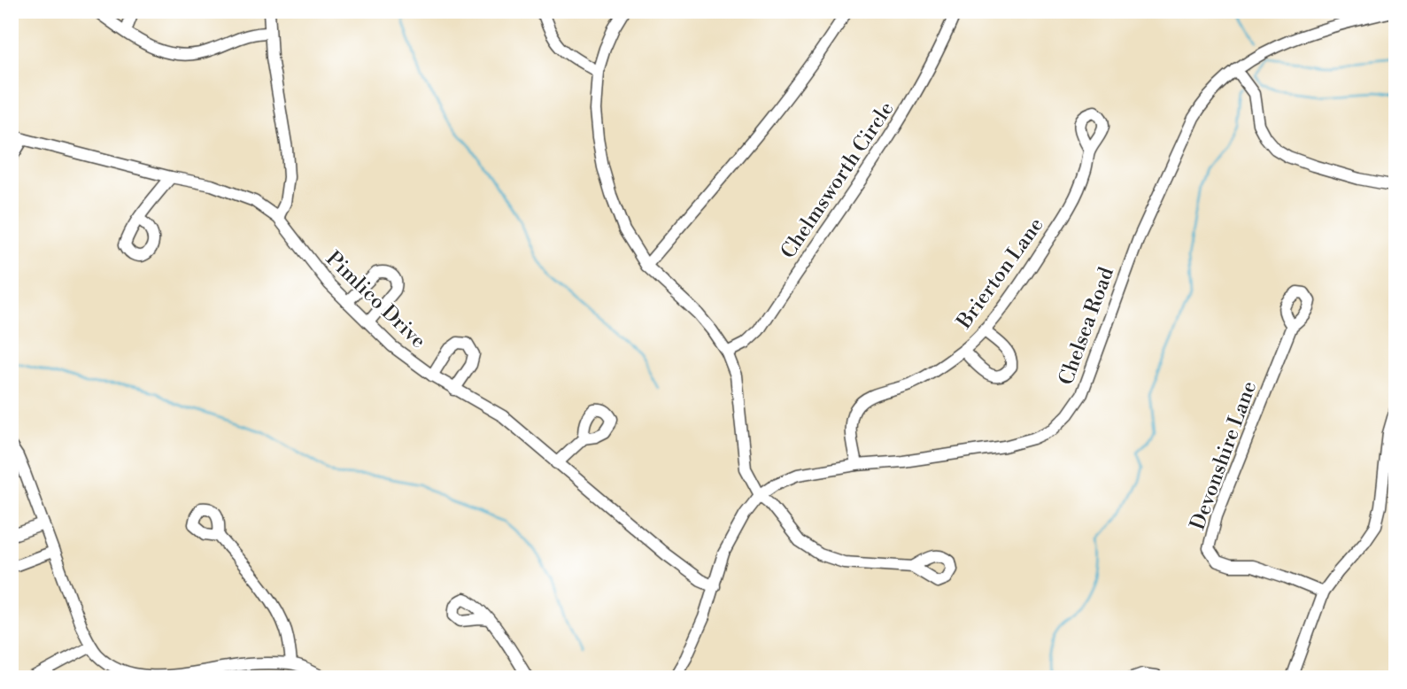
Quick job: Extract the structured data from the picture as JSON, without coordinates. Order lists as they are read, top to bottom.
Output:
{
  "streets": {
    "street": [
      "Chelmsworth Circle",
      "Brierton Lane",
      "Pimlico Drive",
      "Chelsea Road",
      "Devonshire Lane"
    ]
  },
  "crossings": [
    ["Brierton Lane", "Chelsea Road"],
    ["Pimlico Drive", "Chelsea Road"]
  ]
}
